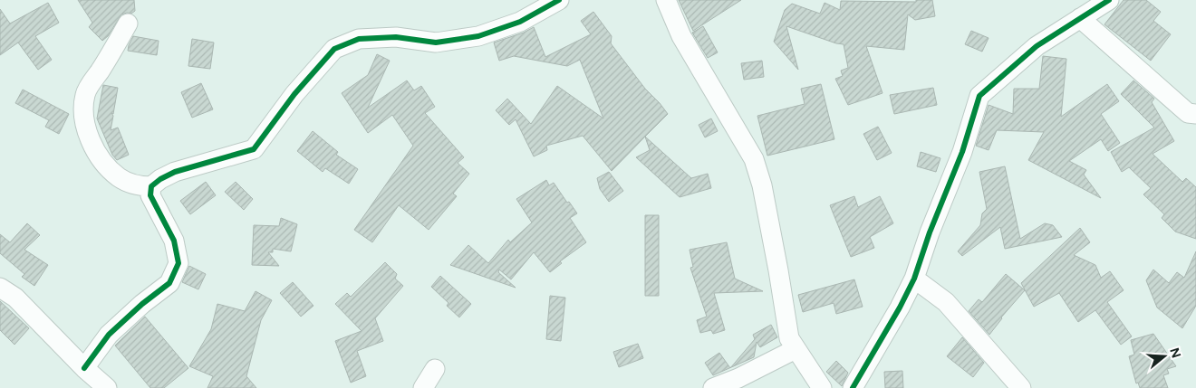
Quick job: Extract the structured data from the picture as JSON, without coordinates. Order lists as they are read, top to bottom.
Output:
{
  "north": "right"
}
